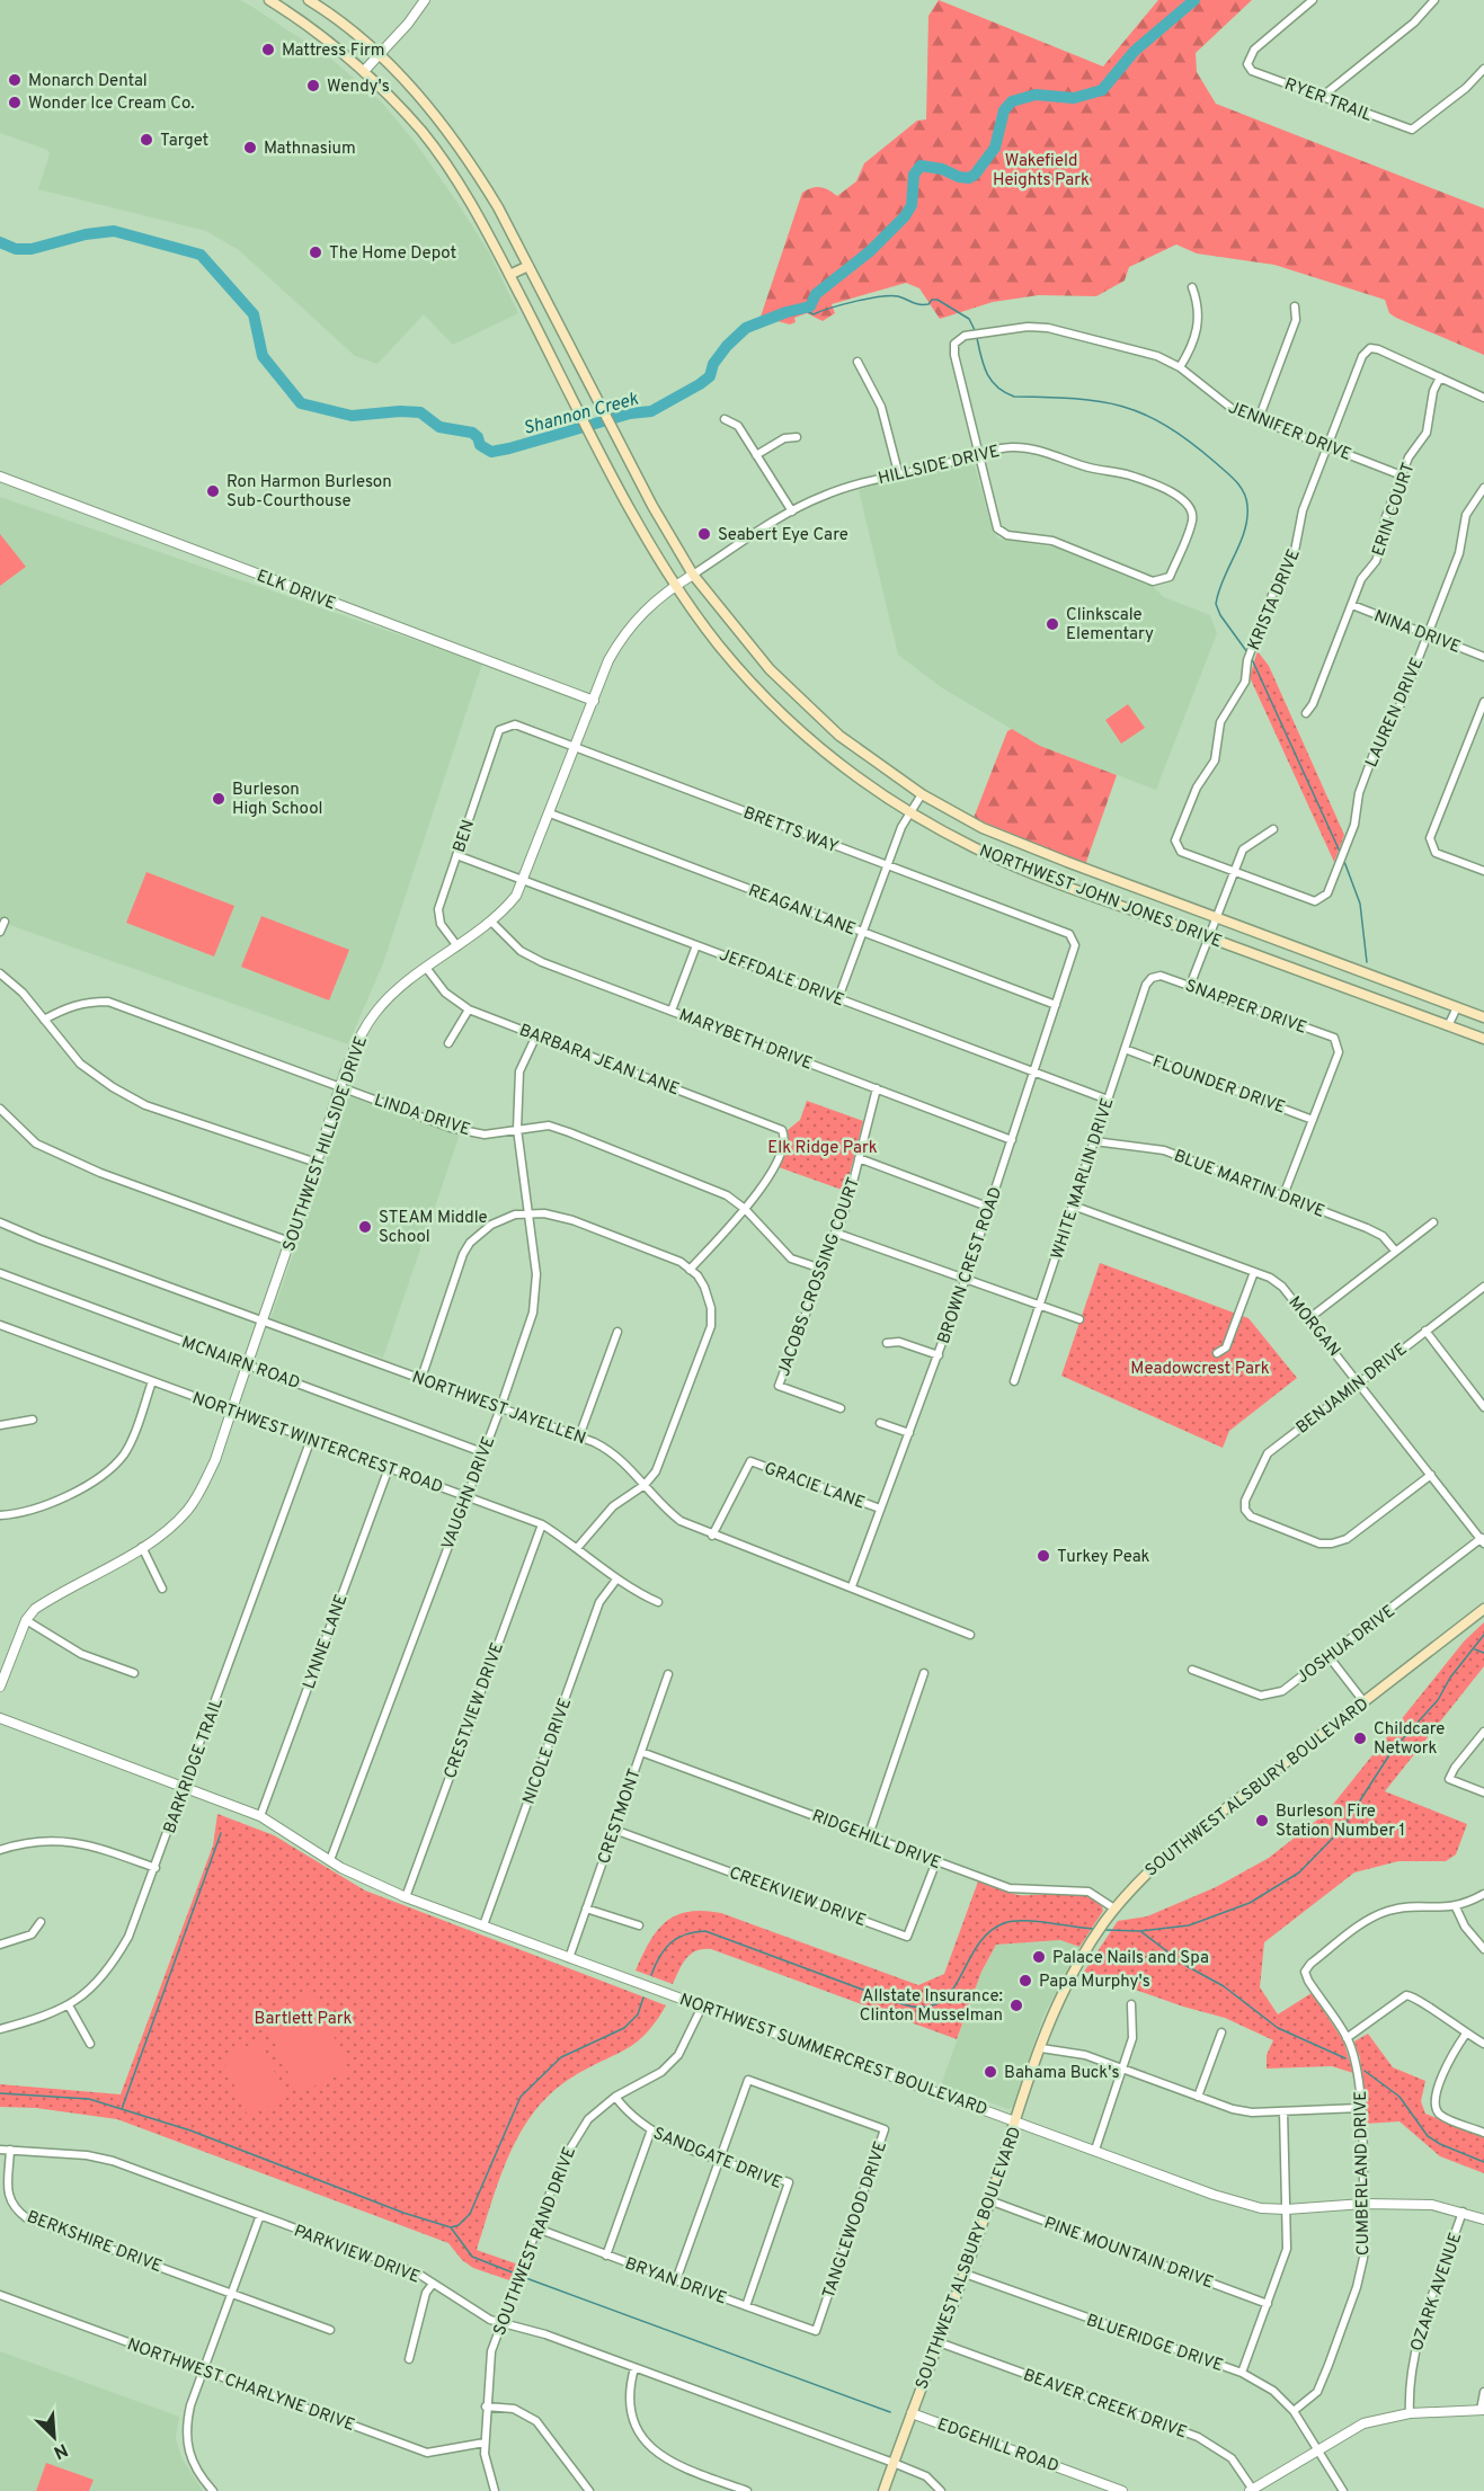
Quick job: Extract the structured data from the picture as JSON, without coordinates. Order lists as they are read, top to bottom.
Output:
{
  "streets": {
    "main road": ["NORTHWEST JOHN JONES DRIVE", "SOUTHWEST ALSBURY BOULEVARD"],
    "street": [
      "RYER TRAIL",
      "JENNIFER DRIVE",
      "HILLSIDE DRIVE",
      "ERIN COURT",
      "ELK DRIVE",
      "KRISTA DRIVE",
      "NINA DRIVE",
      "LAUREN DRIVE",
      "BRETTS WAY",
      "BEN",
      "REAGAN LANE",
      "JEFFDALE DRIVE",
      "SNAPPER DRIVE",
      "MARYBETH DRIVE",
      "BARBARA JEAN LANE",
      "FLOUNDER DRIVE",
      "LINDA DRIVE",
      "SOUTHWEST HILLSIDE DRIVE",
      "WHITE MARLIN DRIVE",
      "BLUE MARTIN DRIVE",
      "BROWN CREST ROAD",
      "JACOBS CROSSING COURT",
      "MORGAN",
      "MCNAIRN ROAD",
      "BENJAMIN DRIVE",
      "NORTHWEST JAYELLEN",
      "NORTHWEST WINTERCREST ROAD",
      "GRACIE LANE",
      "VAUGHN DRIVE",
      "LYNNE LANE",
      "JOSHUA DRIVE",
      "CRESTVIEW DRIVE",
      "NICOLE DRIVE",
      "BARKRIDGE TRAIL",
      "CRESTMONT",
      "RIDGEHILL DRIVE",
      "CREEKVIEW DRIVE",
      "NORTHWEST SUMMERCREST BOULEVARD",
      "SANDGATE DRIVE",
      "CUMBERLAND DRIVE",
      "TANGLEWOOD DRIVE",
      "BERKSHIRE DRIVE",
      "SOUTHWEST RAND DRIVE",
      "PINE MOUNTAIN DRIVE",
      "PARKVIEW DRIVE",
      "BRYAN DRIVE",
      "OZARK AVENUE",
      "BLUERIDGE DRIVE",
      "NORTHWEST CHARLYNE DRIVE",
      "BEAVER CREEK DRIVE",
      "EDGEHILL ROAD"
    ]
  },
  "crossings": [
    ["JENNIFER DRIVE", "HILLSIDE DRIVE"],
    ["JENNIFER DRIVE", "ERIN COURT"],
    ["JENNIFER DRIVE", "KRISTA DRIVE"],
    ["HILLSIDE DRIVE", "NORTHWEST JOHN JONES DRIVE"],
    ["HILLSIDE DRIVE", "SOUTHWEST HILLSIDE DRIVE"],
    ["ERIN COURT", "KRISTA DRIVE"],
    ["ERIN COURT", "NINA DRIVE"],
    ["ELK DRIVE", "SOUTHWEST HILLSIDE DRIVE"],
    ["KRISTA DRIVE", "LAUREN DRIVE"],
    ["NINA DRIVE", "LAUREN DRIVE"],
    ["BRETTS WAY", "BEN"],
    ["BRETTS WAY", "SOUTHWEST HILLSIDE DRIVE"],
    ["BRETTS WAY", "BROWN CREST ROAD"],
    ["BEN", "JEFFDALE DRIVE"],
    ["BEN", "SOUTHWEST HILLSIDE DRIVE"],
    ["NORTHWEST JOHN JONES DRIVE", "SOUTHWEST HILLSIDE DRIVE"],
    ["REAGAN LANE", "SOUTHWEST HILLSIDE DRIVE"],
    ["REAGAN LANE", "BROWN CREST ROAD"],
    ["JEFFDALE DRIVE", "SOUTHWEST HILLSIDE DRIVE"],
    ["JEFFDALE DRIVE", "WHITE MARLIN DRIVE"],
    ["JEFFDALE DRIVE", "BROWN CREST ROAD"],
    ["SNAPPER DRIVE", "FLOUNDER DRIVE"],
    ["SNAPPER DRIVE", "WHITE MARLIN DRIVE"],
    ["MARYBETH DRIVE", "SOUTHWEST HILLSIDE DRIVE"],
    ["MARYBETH DRIVE", "BROWN CREST ROAD"],
    ["MARYBETH DRIVE", "JACOBS CROSSING COURT"],
    ["BARBARA JEAN LANE", "LINDA DRIVE"],
    ["BARBARA JEAN LANE", "SOUTHWEST HILLSIDE DRIVE"],
    ["BARBARA JEAN LANE", "VAUGHN DRIVE"],
    ["FLOUNDER DRIVE", "WHITE MARLIN DRIVE"],
    ["LINDA DRIVE", "SOUTHWEST HILLSIDE DRIVE"],
    ["LINDA DRIVE", "JACOBS CROSSING COURT"],
    ["LINDA DRIVE", "VAUGHN DRIVE"],
    ["SOUTHWEST HILLSIDE DRIVE", "MCNAIRN ROAD"],
    ["SOUTHWEST HILLSIDE DRIVE", "NORTHWEST JAYELLEN"],
    ["SOUTHWEST HILLSIDE DRIVE", "NORTHWEST WINTERCREST ROAD"],
    ["WHITE MARLIN DRIVE", "BLUE MARTIN DRIVE"],
    ["WHITE MARLIN DRIVE", "MORGAN"],
    ["BROWN CREST ROAD", "NORTHWEST JAYELLEN"],
    ["BROWN CREST ROAD", "GRACIE LANE"],
    ["MORGAN", "BENJAMIN DRIVE"],
    ["MORGAN", "JOSHUA DRIVE"],
    ["MCNAIRN ROAD", "VAUGHN DRIVE"],
    ["NORTHWEST JAYELLEN", "GRACIE LANE"],
    ["NORTHWEST JAYELLEN", "VAUGHN DRIVE"],
    ["NORTHWEST WINTERCREST ROAD", "VAUGHN DRIVE"],
    ["NORTHWEST WINTERCREST ROAD", "LYNNE LANE"],
    ["NORTHWEST WINTERCREST ROAD", "CRESTVIEW DRIVE"],
    ["NORTHWEST WINTERCREST ROAD", "NICOLE DRIVE"],
    ["NORTHWEST WINTERCREST ROAD", "BARKRIDGE TRAIL"],
    ["SOUTHWEST ALSBURY BOULEVARD", "RIDGEHILL DRIVE"],
    ["SOUTHWEST ALSBURY BOULEVARD", "NORTHWEST SUMMERCREST BOULEVARD"],
    ["SOUTHWEST ALSBURY BOULEVARD", "PINE MOUNTAIN DRIVE"],
    ["SOUTHWEST ALSBURY BOULEVARD", "PARKVIEW DRIVE"],
    ["SOUTHWEST ALSBURY BOULEVARD", "BLUERIDGE DRIVE"],
    ["SOUTHWEST ALSBURY BOULEVARD", "BEAVER CREEK DRIVE"],
    ["SOUTHWEST ALSBURY BOULEVARD", "EDGEHILL ROAD"],
    ["CRESTMONT", "RIDGEHILL DRIVE"],
    ["CRESTMONT", "CREEKVIEW DRIVE"],
    ["CRESTMONT", "NORTHWEST SUMMERCREST BOULEVARD"],
    ["RIDGEHILL DRIVE", "CREEKVIEW DRIVE"],
    ["NORTHWEST SUMMERCREST BOULEVARD", "CUMBERLAND DRIVE"],
    ["NORTHWEST SUMMERCREST BOULEVARD", "SOUTHWEST RAND DRIVE"],
    ["NORTHWEST SUMMERCREST BOULEVARD", "OZARK AVENUE"],
    ["SANDGATE DRIVE", "TANGLEWOOD DRIVE"],
    ["SANDGATE DRIVE", "SOUTHWEST RAND DRIVE"],
    ["SANDGATE DRIVE", "BRYAN DRIVE"],
    ["CUMBERLAND DRIVE", "BLUERIDGE DRIVE"],
    ["TANGLEWOOD DRIVE", "BRYAN DRIVE"],
    ["BERKSHIRE DRIVE", "PARKVIEW DRIVE"],
    ["SOUTHWEST RAND DRIVE", "PARKVIEW DRIVE"],
    ["SOUTHWEST RAND DRIVE", "BRYAN DRIVE"],
    ["SOUTHWEST RAND DRIVE", "NORTHWEST CHARLYNE DRIVE"]
  ],
  "water": ["Shannon Creek"],
  "parks": [
    "Wakefield Heights Park",
    "Elk Ridge Park",
    "Meadowcrest Park",
    "Bartlett Park"
  ],
  "places": [
    "Mattress Firm",
    "Monarch Dental",
    "Wendy's",
    "Wonder Ice Cream Co.",
    "Target",
    "Mathnasium",
    "The Home Depot",
    "Ron Harmon Burleson Sub-Courthouse",
    "Seabert Eye Care",
    "Clinkscale Elementary",
    "Burleson High School",
    "STEAM Middle School",
    "Turkey Peak",
    "Childcare Network",
    "Burleson Fire Station Number 1",
    "Palace Nails and Spa",
    "Papa Murphy's",
    "Allstate Insurance: Clinton Musselman",
    "Bahama Buck's"
  ],
  "north": "bottom right"
}
